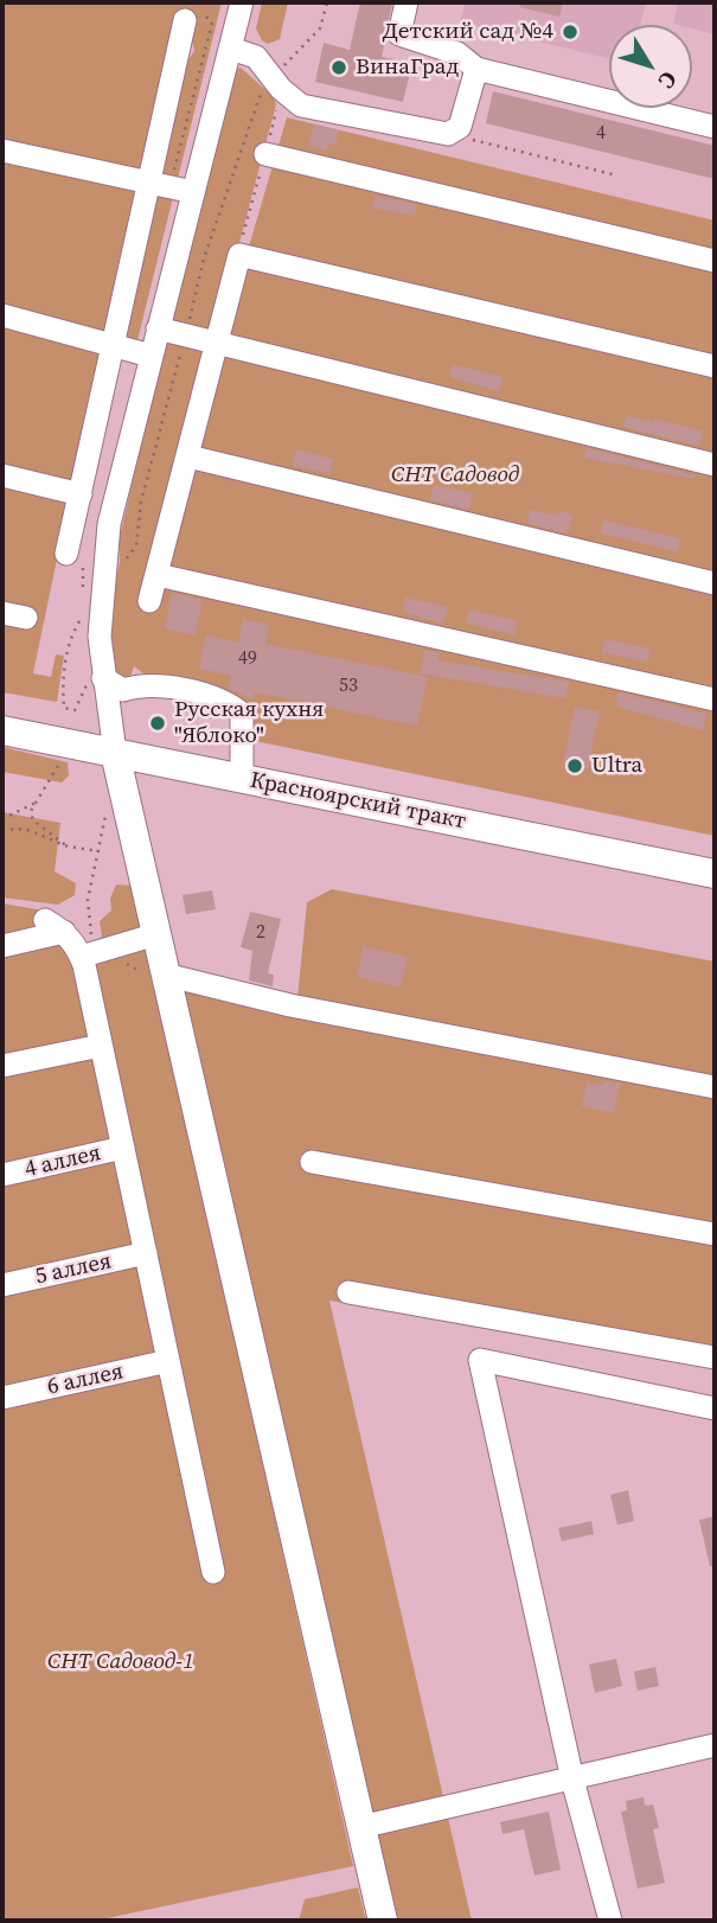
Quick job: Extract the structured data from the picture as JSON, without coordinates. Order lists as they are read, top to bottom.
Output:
{
  "streets": {
    "main road": ["Красноярский тракт"],
    "street": ["4 аллея", "5 аллея", "6 аллея"]
  },
  "parks": ["СНТ Садовод", "СНТ Садовод-1"],
  "places": [
    "Детский сад №4",
    "ВинаГрад",
    "Русская кухня \"Яблоко\"",
    "Ultra"
  ],
  "house_numbers": [
    "4",
    "49",
    "53",
    "2"
  ],
  "north": "bottom right"
}
